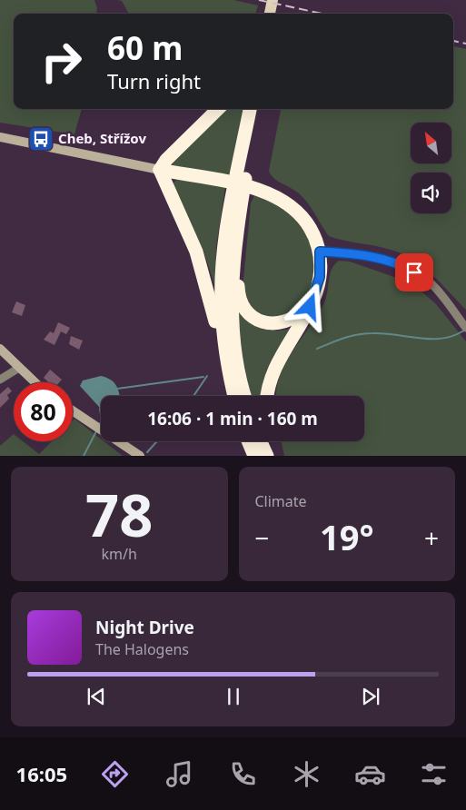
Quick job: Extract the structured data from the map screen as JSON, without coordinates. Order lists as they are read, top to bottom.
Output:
{
  "places": {
    "bus stop": ["Cheb, Střížov"]
  },
  "north": "top left",
  "page": {
    "turn": ["60 m", "Turn right"],
    "limit": "80",
    "trip": "16:06 · 1 min · 160 m",
    "tile": [
      ["78", "km/h"],
      "Climate"
    ],
    "heat": ["−", "19°", "+"],
    "song": ["Night Drive", "The Halogens"],
    "tabs": "16:05"
  }
}
